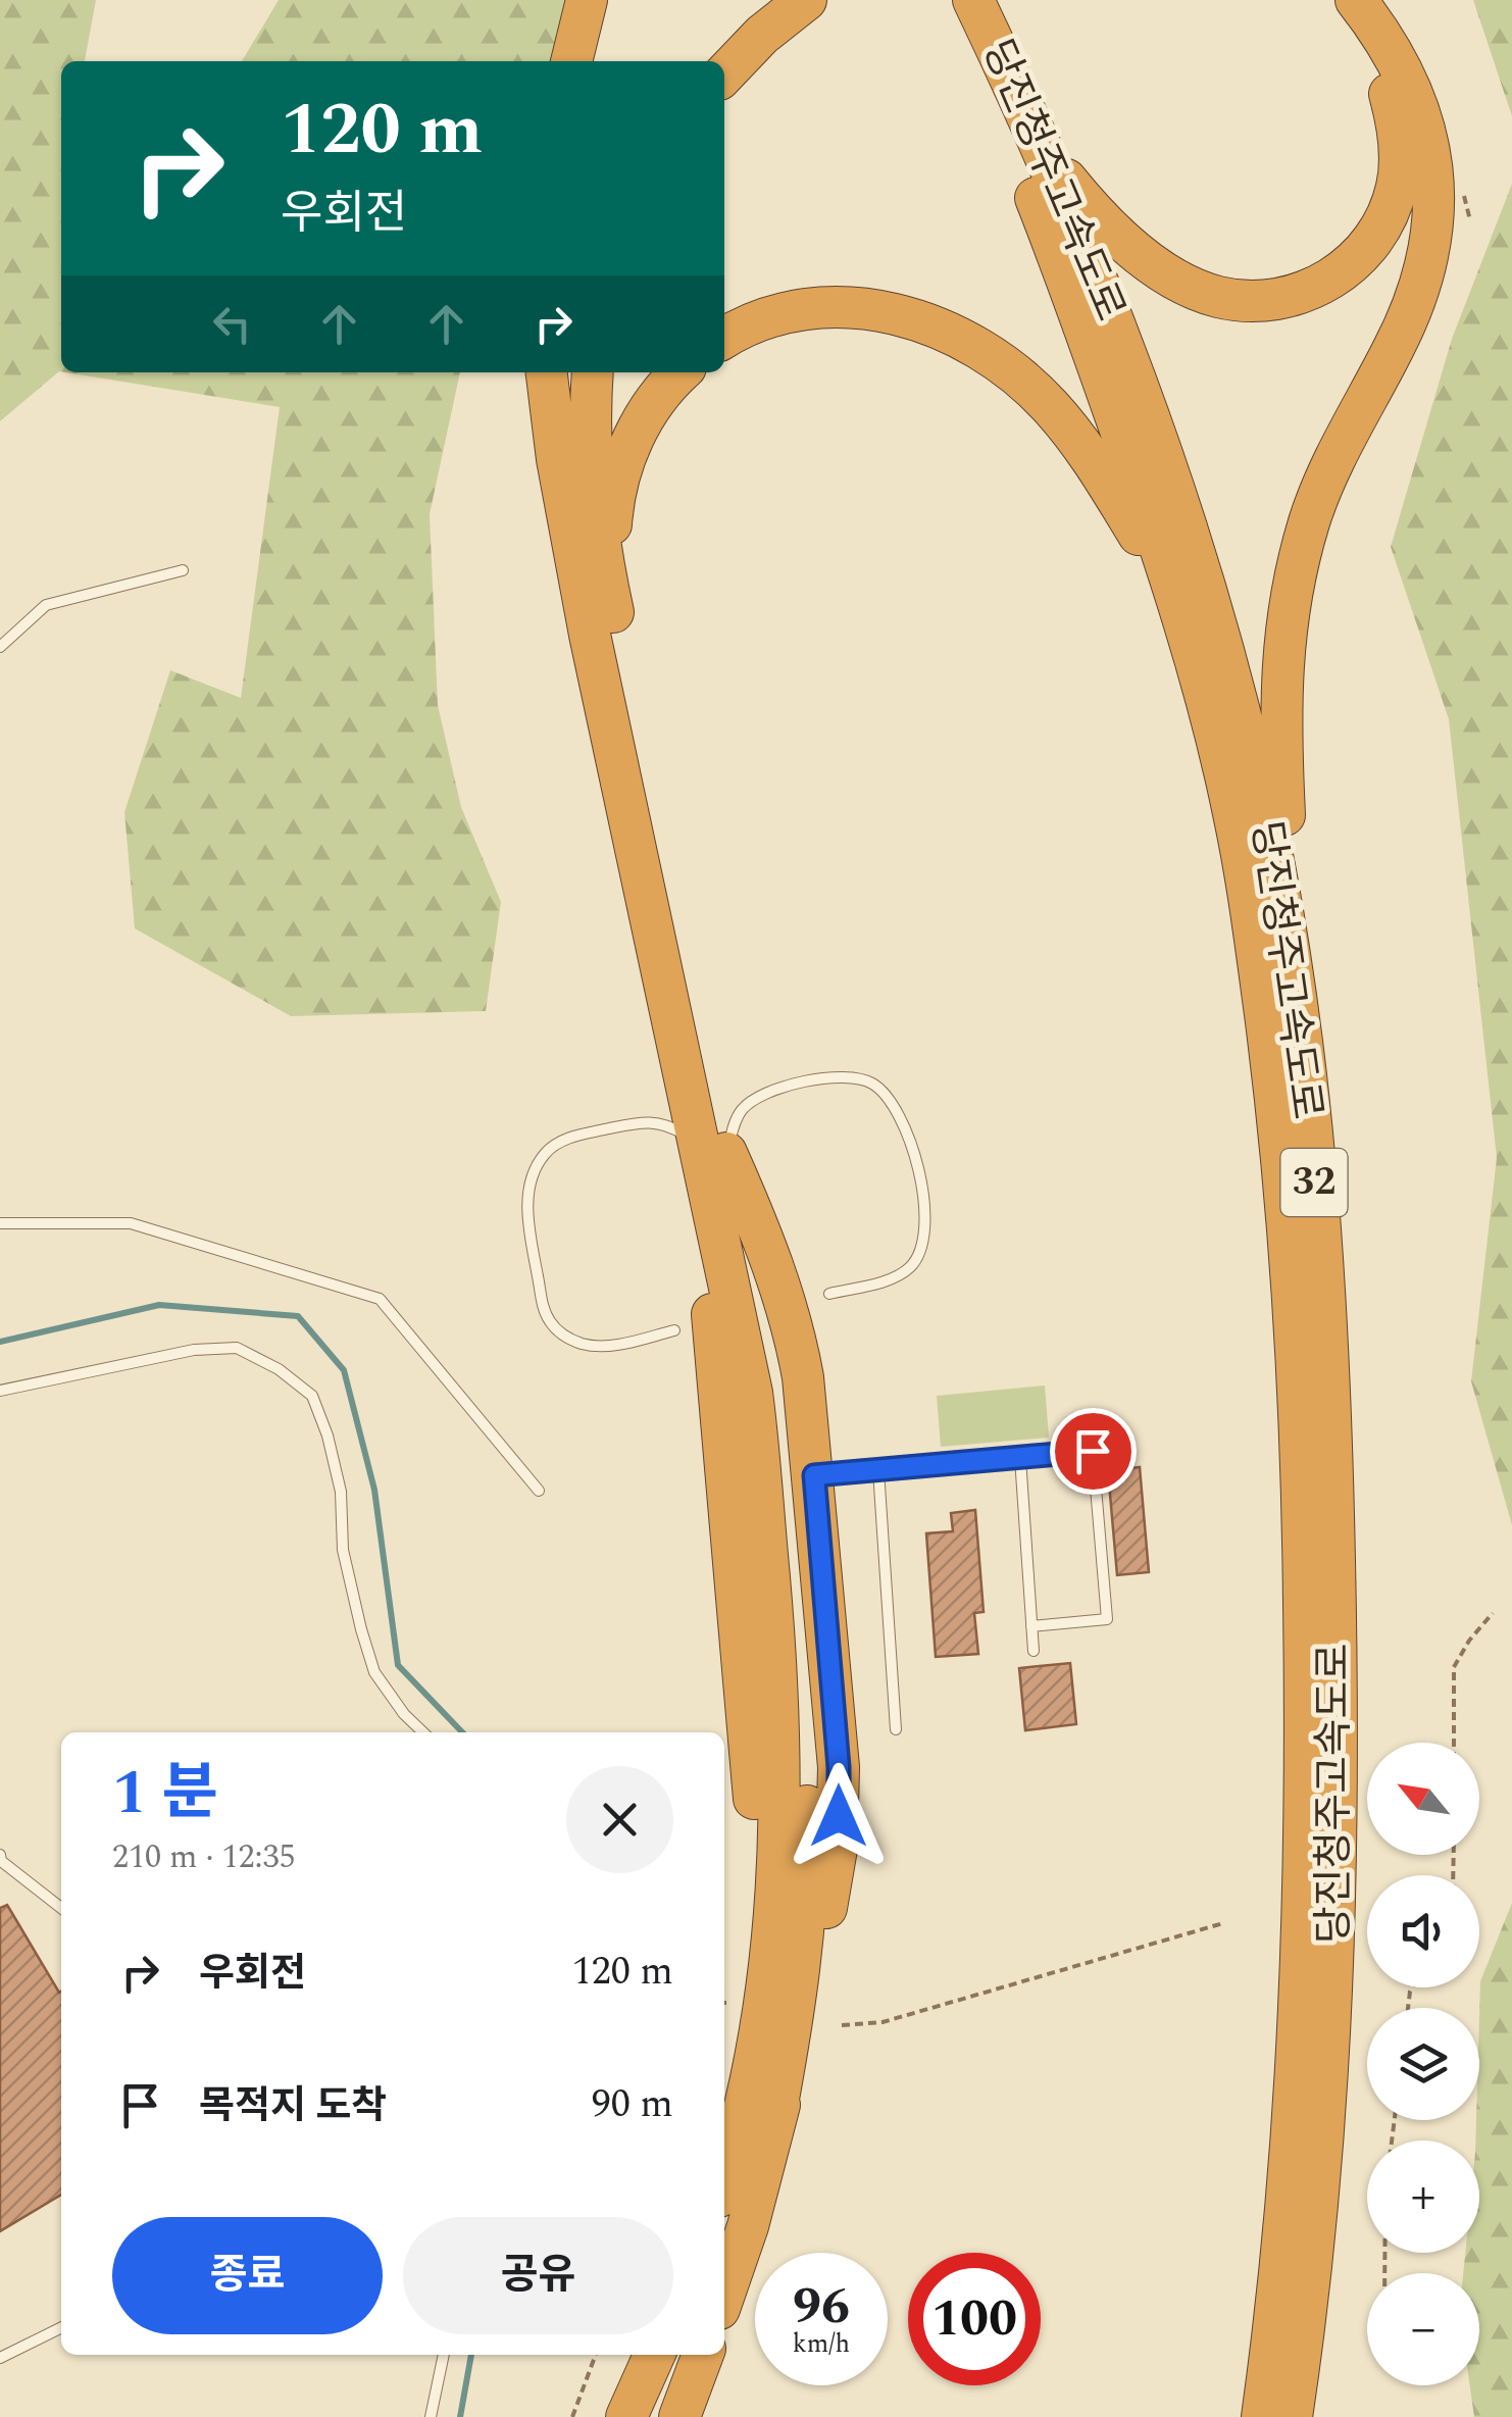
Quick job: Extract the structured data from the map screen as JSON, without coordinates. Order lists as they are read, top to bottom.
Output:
{
  "streets": {
    "highway": ["당진청주고속도로", "32"]
  },
  "north": "top left",
  "page": {
    "turn": ["120 m", "우회전"],
    "heading": ["1 분", "210 m · 12:35"],
    "map_buttons": ["+", "−"],
    "list": [
      {
        "name": "우회전",
        "value": "120 m"
      },
      {
        "name": "목적지 도착",
        "value": "90 m"
      }
    ],
    "buttons": ["종료", "공유"],
    "speed": "96 km/h",
    "limit": "100"
  }
}
